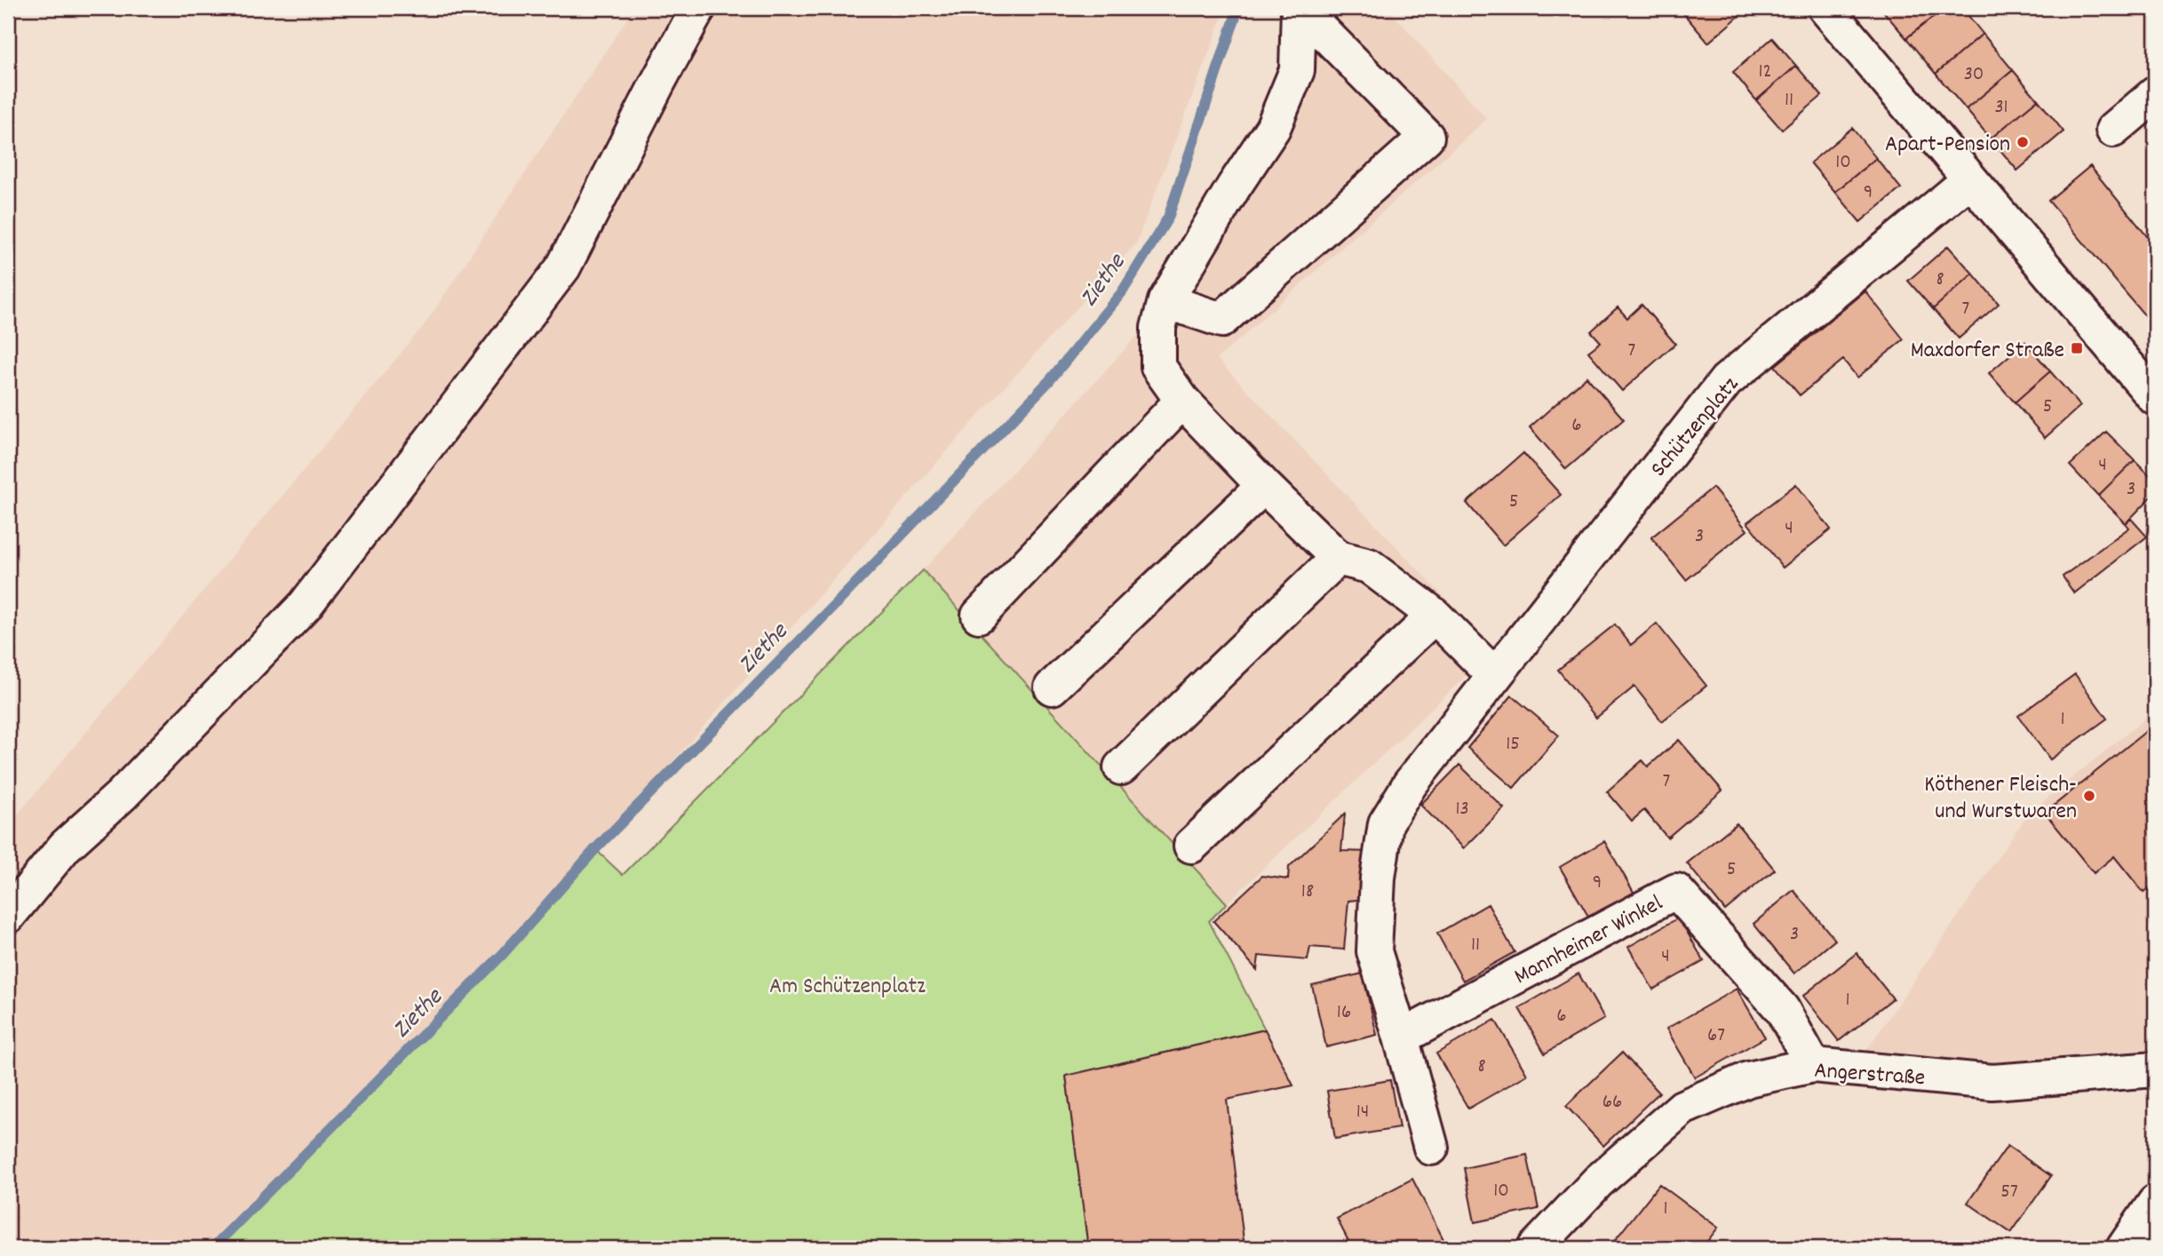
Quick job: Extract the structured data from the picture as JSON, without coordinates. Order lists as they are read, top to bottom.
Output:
{
  "streets": {
    "street": ["Schützenplatz", "Mannheimer Winkel", "Angerstraße"]
  },
  "crossings": [
    ["Mannheimer Winkel", "Angerstraße"]
  ],
  "water": ["Ziethe"],
  "parks": ["Am Schützenplatz"],
  "places": {
    "other": ["Apart-Pension", "Köthener Fleisch- und Wurstwaren"],
    "transit": ["Maxdorfer Straße"]
  },
  "house_numbers": [
    "12",
    "30",
    "11",
    "31",
    "10",
    "9",
    "8",
    "7",
    "7",
    "5",
    "6",
    "4",
    "3",
    "5",
    "4",
    "3",
    "1",
    "15",
    "7",
    "13",
    "5",
    "9",
    "18",
    "3",
    "11",
    "4",
    "1",
    "16",
    "6",
    "67",
    "8",
    "66",
    "14",
    "10",
    "57",
    "1"
  ]
}
